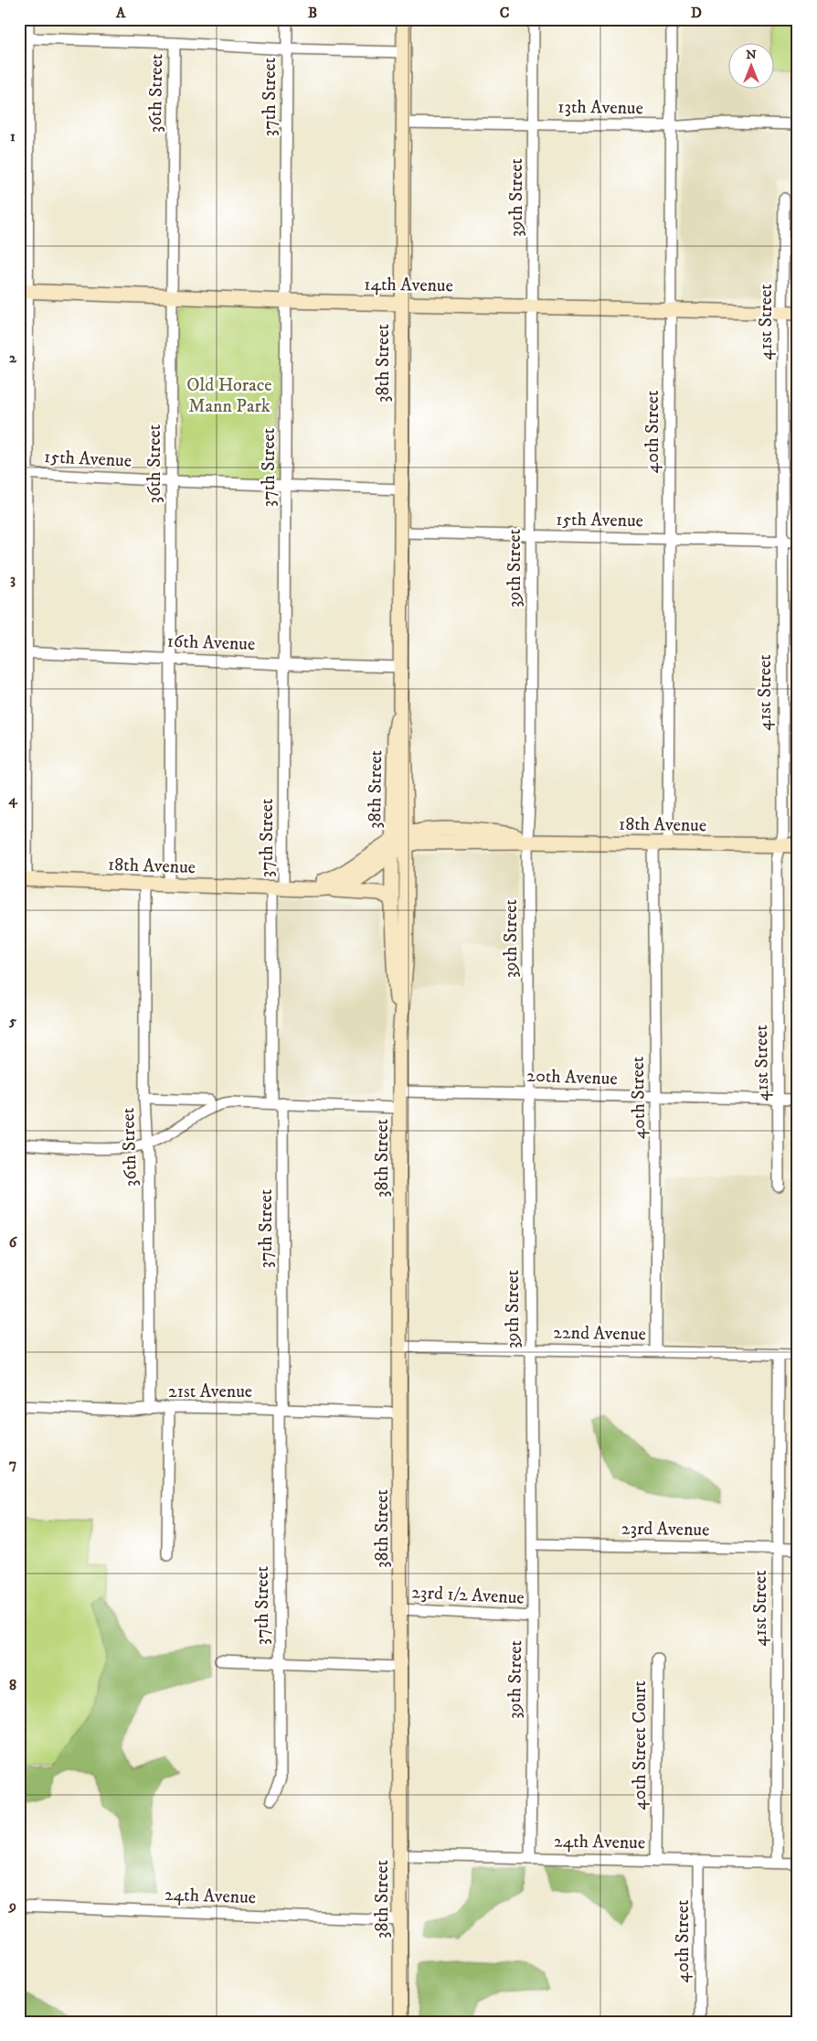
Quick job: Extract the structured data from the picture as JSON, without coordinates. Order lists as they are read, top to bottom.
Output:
{
  "streets": {
    "street": [
      "36th Street",
      "37th Street",
      "13th Avenue",
      "39th Street",
      "14th Avenue",
      "41st Street",
      "38th Street",
      "40th Street",
      "15th Avenue",
      "16th Avenue",
      "18th Avenue",
      "20th Avenue",
      "22nd Avenue",
      "21st Avenue",
      "23rd Avenue",
      "23rd 1/2 Avenue",
      "40th Street Court",
      "24th Avenue"
    ]
  },
  "crossings": [
    ["36th Street", "14th Avenue"],
    ["36th Street", "15th Avenue"],
    ["36th Street", "16th Avenue"],
    ["36th Street", "18th Avenue"],
    ["36th Street", "21st Avenue"],
    ["37th Street", "14th Avenue"],
    ["37th Street", "15th Avenue"],
    ["37th Street", "16th Avenue"],
    ["37th Street", "18th Avenue"],
    ["37th Street", "21st Avenue"],
    ["13th Avenue", "39th Street"],
    ["13th Avenue", "38th Street"],
    ["13th Avenue", "40th Street"],
    ["39th Street", "14th Avenue"],
    ["39th Street", "15th Avenue"],
    ["39th Street", "18th Avenue"],
    ["39th Street", "20th Avenue"],
    ["39th Street", "22nd Avenue"],
    ["39th Street", "23rd Avenue"],
    ["39th Street", "23rd 1/2 Avenue"],
    ["39th Street", "24th Avenue"],
    ["14th Avenue", "41st Street"],
    ["14th Avenue", "38th Street"],
    ["14th Avenue", "40th Street"],
    ["41st Street", "15th Avenue"],
    ["41st Street", "18th Avenue"],
    ["41st Street", "20th Avenue"],
    ["41st Street", "22nd Avenue"],
    ["41st Street", "23rd Avenue"],
    ["41st Street", "24th Avenue"],
    ["38th Street", "15th Avenue"],
    ["38th Street", "16th Avenue"],
    ["38th Street", "18th Avenue"],
    ["38th Street", "20th Avenue"],
    ["38th Street", "22nd Avenue"],
    ["38th Street", "21st Avenue"],
    ["38th Street", "23rd 1/2 Avenue"],
    ["38th Street", "24th Avenue"],
    ["40th Street", "15th Avenue"],
    ["40th Street", "18th Avenue"],
    ["40th Street", "20th Avenue"],
    ["40th Street", "22nd Avenue"],
    ["40th Street", "24th Avenue"],
    ["40th Street Court", "24th Avenue"]
  ],
  "parks": ["Old Horace Mann Park"],
  "north": "top",
  "grid": {
    "columns": [
      "A",
      "B",
      "C",
      "D"
    ],
    "rows": [
      "1",
      "2",
      "3",
      "4",
      "5",
      "6",
      "7",
      "8",
      "9"
    ]
  }
}
